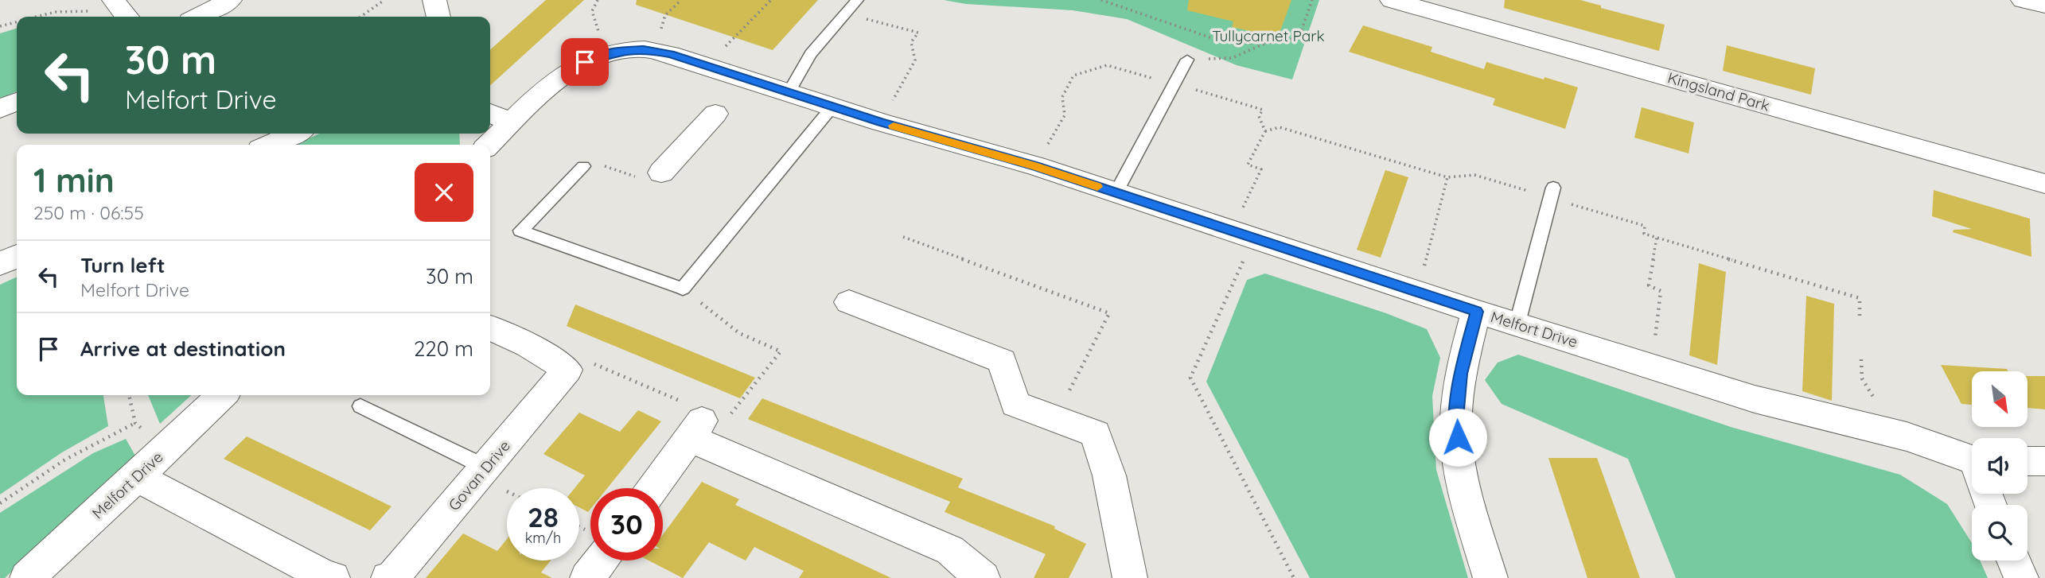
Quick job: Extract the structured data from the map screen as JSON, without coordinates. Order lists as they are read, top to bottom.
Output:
{
  "streets": {
    "street": ["Kingsland Park", "Melfort Drive", "Govan Drive"]
  },
  "parks": ["Tullycarnet Park"],
  "north": "bottom right",
  "page": {
    "turn": ["30 m", "Melfort Drive"],
    "heading": ["1 min", "250 m · 06:55"],
    "list": [
      {
        "name": "Turn left",
        "note": "Melfort Drive",
        "value": "30 m"
      },
      {
        "name": "Arrive at destination",
        "value": "220 m"
      }
    ],
    "speed": "28 km/h",
    "limit": "30"
  }
}
